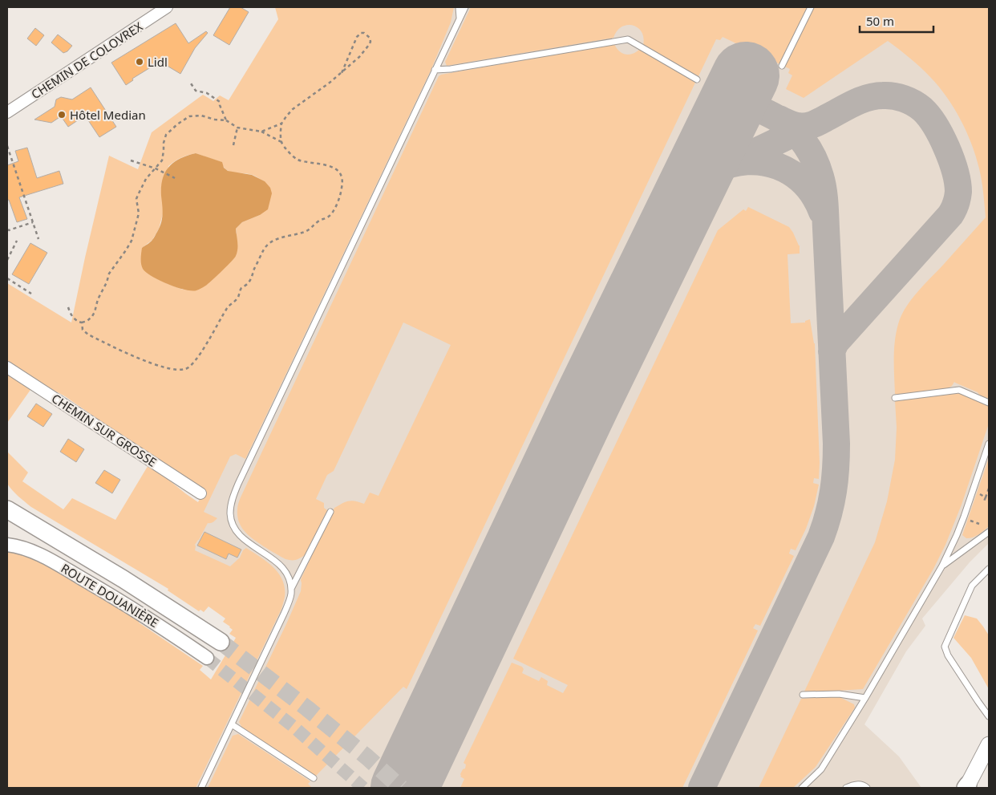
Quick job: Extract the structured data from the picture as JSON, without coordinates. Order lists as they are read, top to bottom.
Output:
{
  "streets": {
    "street": ["CHEMIN DE COLOVREX", "CHEMIN SUR GROSSE", "ROUTE DOUANIÈRE"]
  },
  "places": ["Lidl", "Hôtel Median"],
  "scale_bar": "50 m"
}
